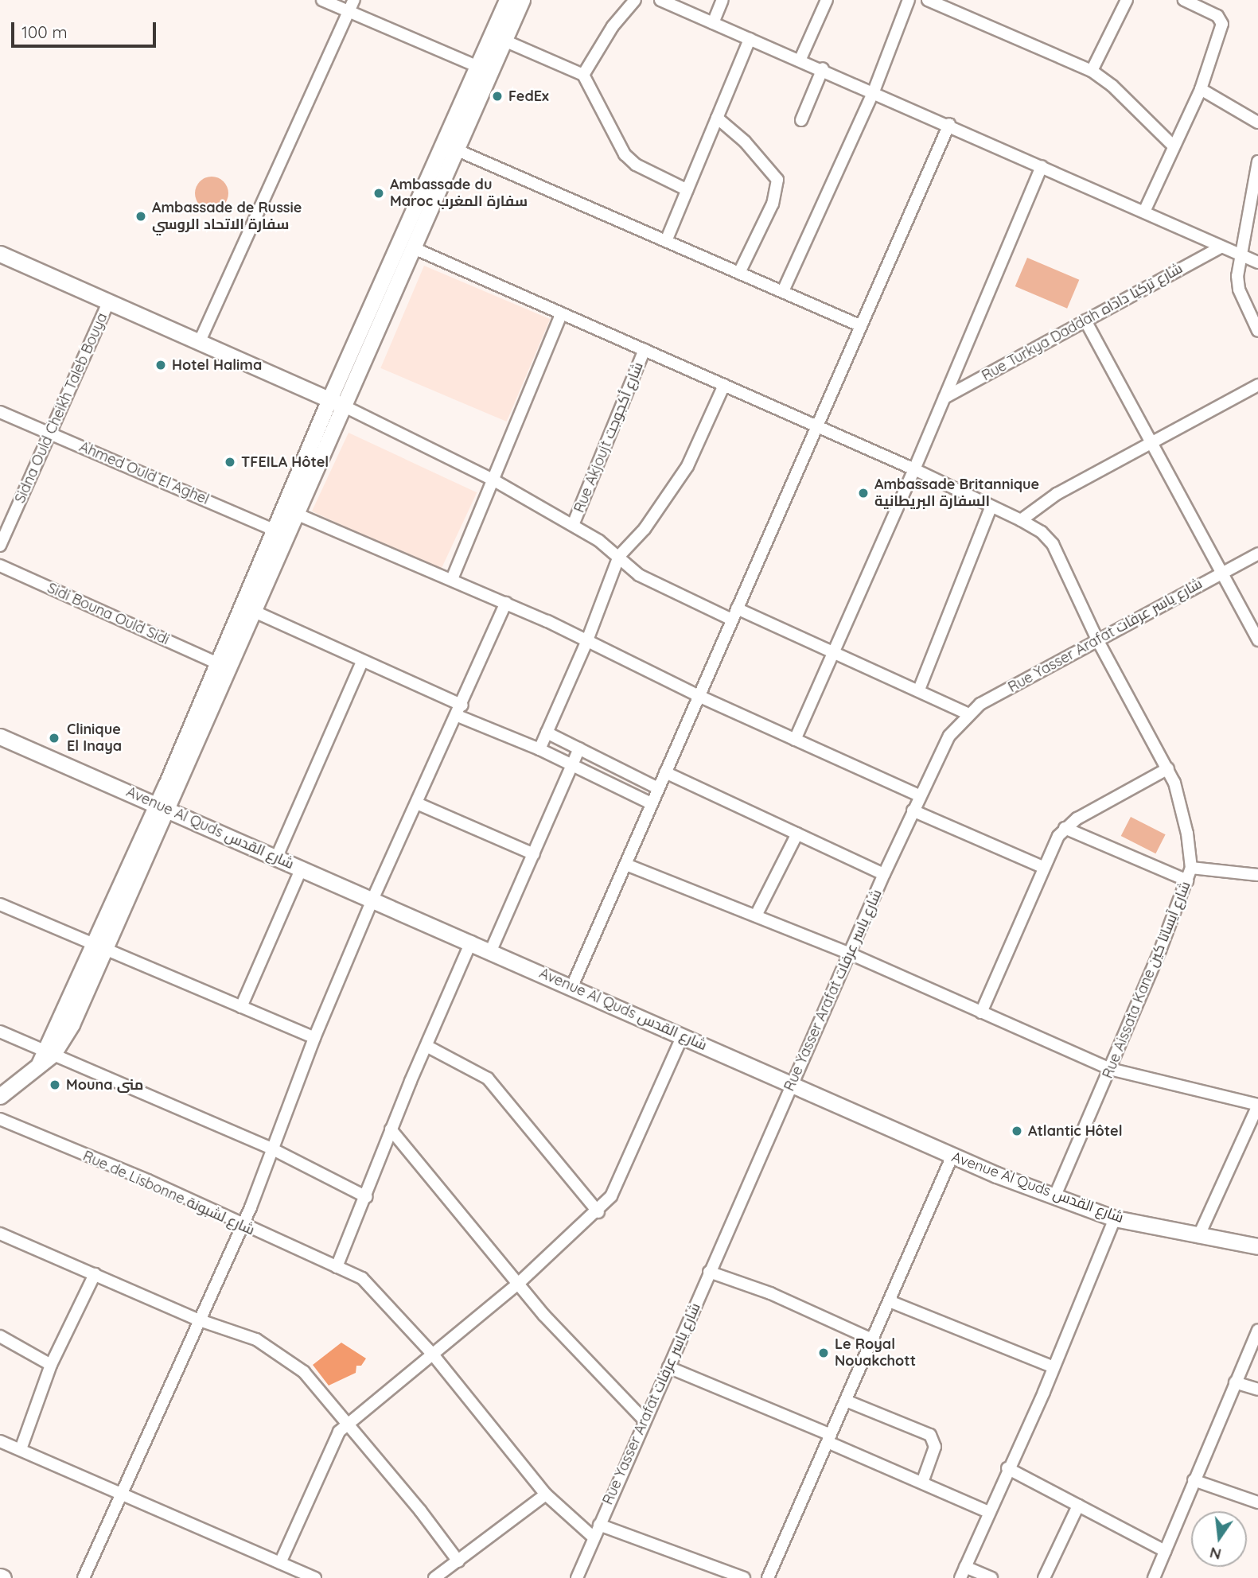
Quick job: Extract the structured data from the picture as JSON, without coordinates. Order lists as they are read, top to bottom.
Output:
{
  "streets": {
    "street": [
      "Rue Turkya Daddah شارع تركيا داداه",
      "Sidna Ould Cheikh Taleb Bouya",
      "Rue Akjoujt شارع أكجوجت",
      "Ahmed Ould El Aghel",
      "Sidi Bouna Ould Sidi",
      "Rue Yasser Arafat شارع ياسر عرفات",
      "Avenue Al Quds شارع القدس",
      "Rue Aissata Kane شارع آيساتا كين",
      "Rue de Lisbonne شارع لشبونة"
    ]
  },
  "crossings": [
    ["Sidna Ould Cheikh Taleb Bouya", "Ahmed Ould El Aghel"],
    ["Rue Akjoujt شارع أكجوجت", "Rue Aissata Kane شارع آيساتا كين"],
    ["Rue Yasser Arafat شارع ياسر عرفات", "Avenue Al Quds شارع القدس"],
    ["Rue Yasser Arafat شارع ياسر عرفات", "Rue Aissata Kane شارع آيساتا كين"],
    ["Rue Yasser Arafat شارع ياسر عرفات", "Rue de Lisbonne شارع لشبونة"],
    ["Avenue Al Quds شارع القدس", "Rue Aissata Kane شارع آيساتا كين"]
  ],
  "places": [
    "FedEx",
    "Ambassade du Maroc سفارة المغرب",
    "Ambassade de Russie سفارة الاتحاد الروسي",
    "Hotel Halima",
    "TFEILA Hôtel",
    "Ambassade Britannique السفارة البريطانية",
    "Clinique El Inaya",
    "Mouna منى",
    "Atlantic Hôtel",
    "Le Royal Nouakchott"
  ],
  "scale_bar": "100 m",
  "north": "bottom"
}
